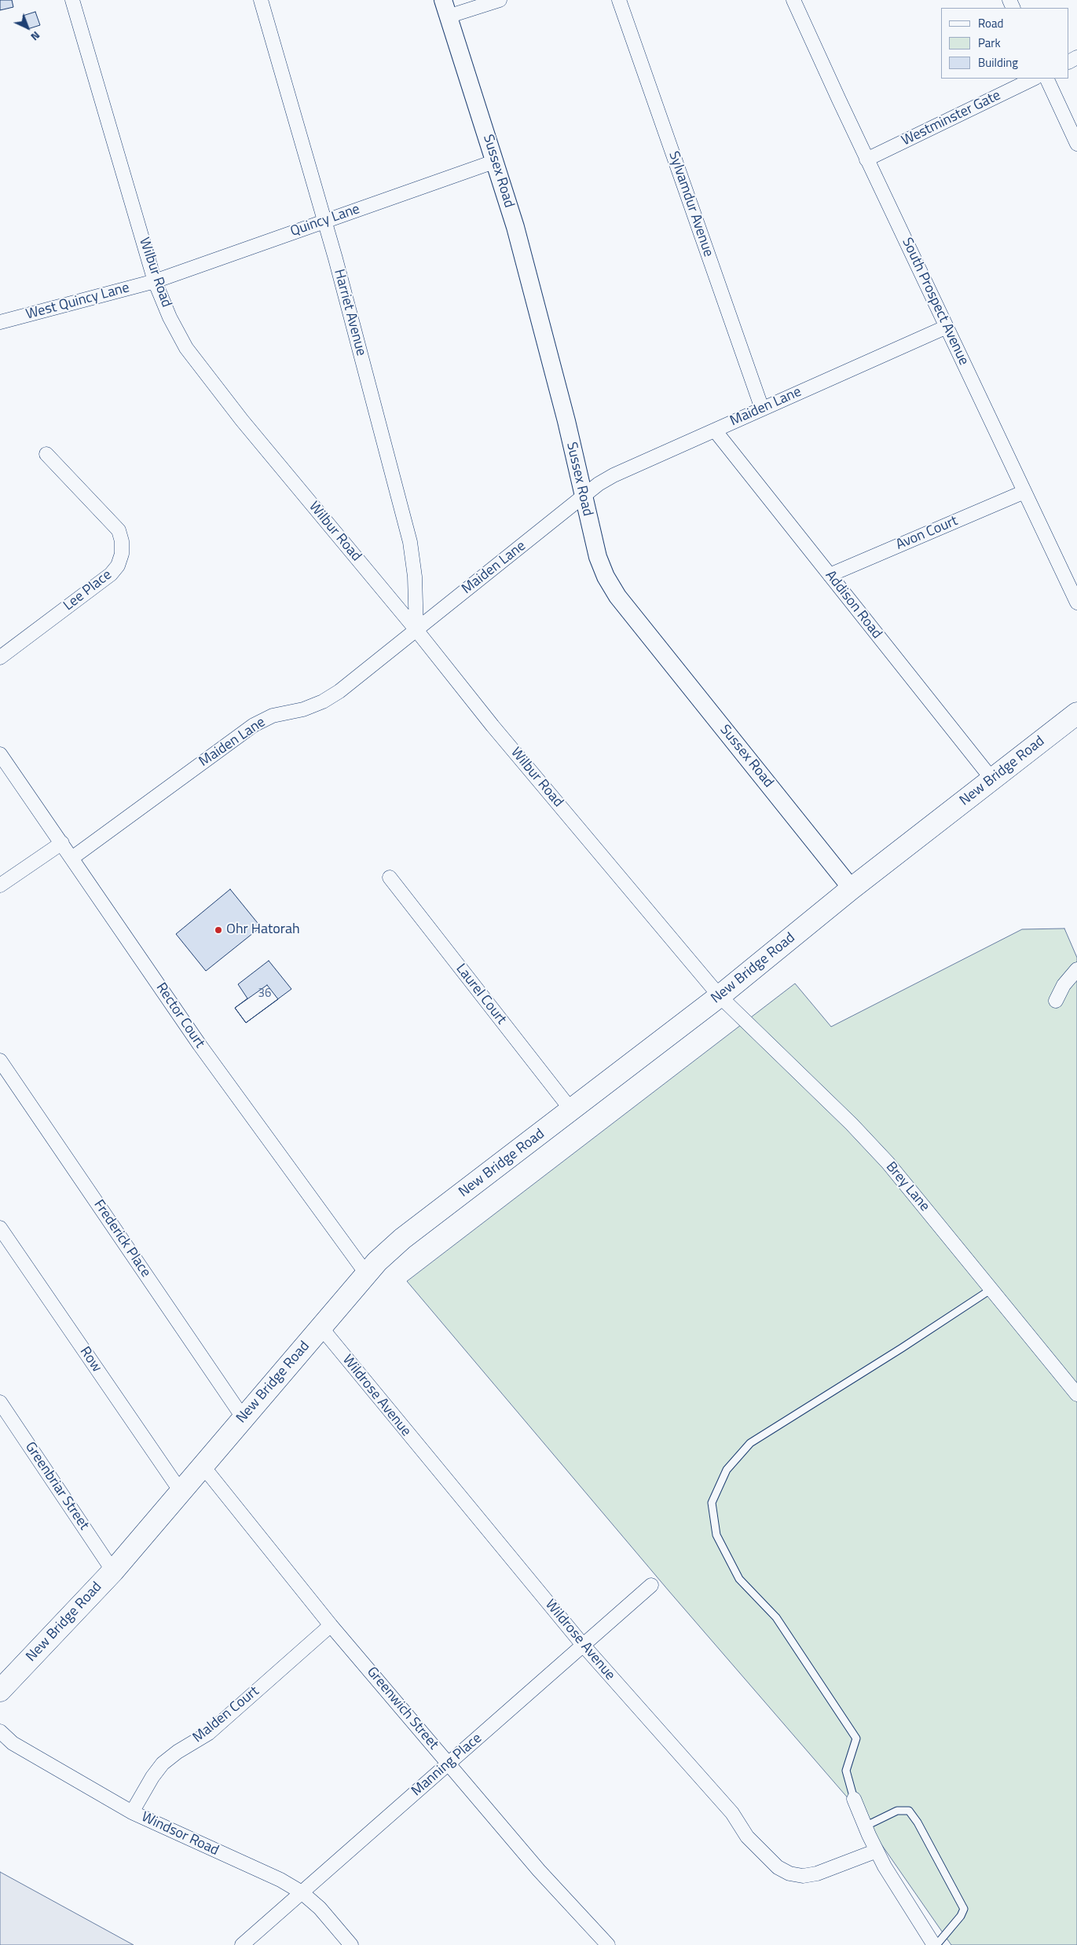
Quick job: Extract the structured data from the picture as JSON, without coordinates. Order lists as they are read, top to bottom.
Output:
{
  "streets": {
    "main road": ["New Bridge Road"],
    "street": [
      "Westminster Gate",
      "Sussex Road",
      "Sylvamdur Avenue",
      "Quincy Lane",
      "Wilbur Road",
      "West Quincy Lane",
      "South Prospect Avenue",
      "Harriet Avenue",
      "Maiden Lane",
      "Avon Court",
      "Lee Place",
      "Addison Road",
      "Laurel Court",
      "Rector Court",
      "Brey Lane",
      "Frederick Place",
      "Row",
      "Wildrose Avenue",
      "Greenbriar Street",
      "Greenwich Street",
      "Malden Court",
      "Manning Place",
      "Windsor Road"
    ]
  },
  "crossings": [
    ["Westminster Gate", "South Prospect Avenue"],
    ["Sussex Road", "Quincy Lane"],
    ["Sussex Road", "Maiden Lane"],
    ["Sussex Road", "New Bridge Road"],
    ["Sylvamdur Avenue", "Maiden Lane"],
    ["Quincy Lane", "Wilbur Road"],
    ["Quincy Lane", "West Quincy Lane"],
    ["Quincy Lane", "Harriet Avenue"],
    ["Wilbur Road", "West Quincy Lane"],
    ["Wilbur Road", "Harriet Avenue"],
    ["Wilbur Road", "Maiden Lane"],
    ["Wilbur Road", "New Bridge Road"],
    ["Wilbur Road", "Brey Lane"],
    ["South Prospect Avenue", "Maiden Lane"],
    ["South Prospect Avenue", "Avon Court"],
    ["Harriet Avenue", "Maiden Lane"],
    ["Maiden Lane", "Addison Road"],
    ["Maiden Lane", "Rector Court"],
    ["Avon Court", "Addison Road"],
    ["Addison Road", "New Bridge Road"],
    ["New Bridge Road", "Laurel Court"],
    ["New Bridge Road", "Rector Court"],
    ["New Bridge Road", "Brey Lane"],
    ["New Bridge Road", "Frederick Place"],
    ["New Bridge Road", "Row"],
    ["New Bridge Road", "Wildrose Avenue"],
    ["New Bridge Road", "Greenbriar Street"],
    ["New Bridge Road", "Greenwich Street"],
    ["Wildrose Avenue", "Manning Place"],
    ["Greenwich Street", "Malden Court"],
    ["Greenwich Street", "Manning Place"],
    ["Malden Court", "Windsor Road"],
    ["Manning Place", "Windsor Road"]
  ],
  "places": ["Ohr Hatorah"],
  "house_numbers": ["36"],
  "legend": ["Road", "Park", "Building"],
  "north": "bottom right"
}
